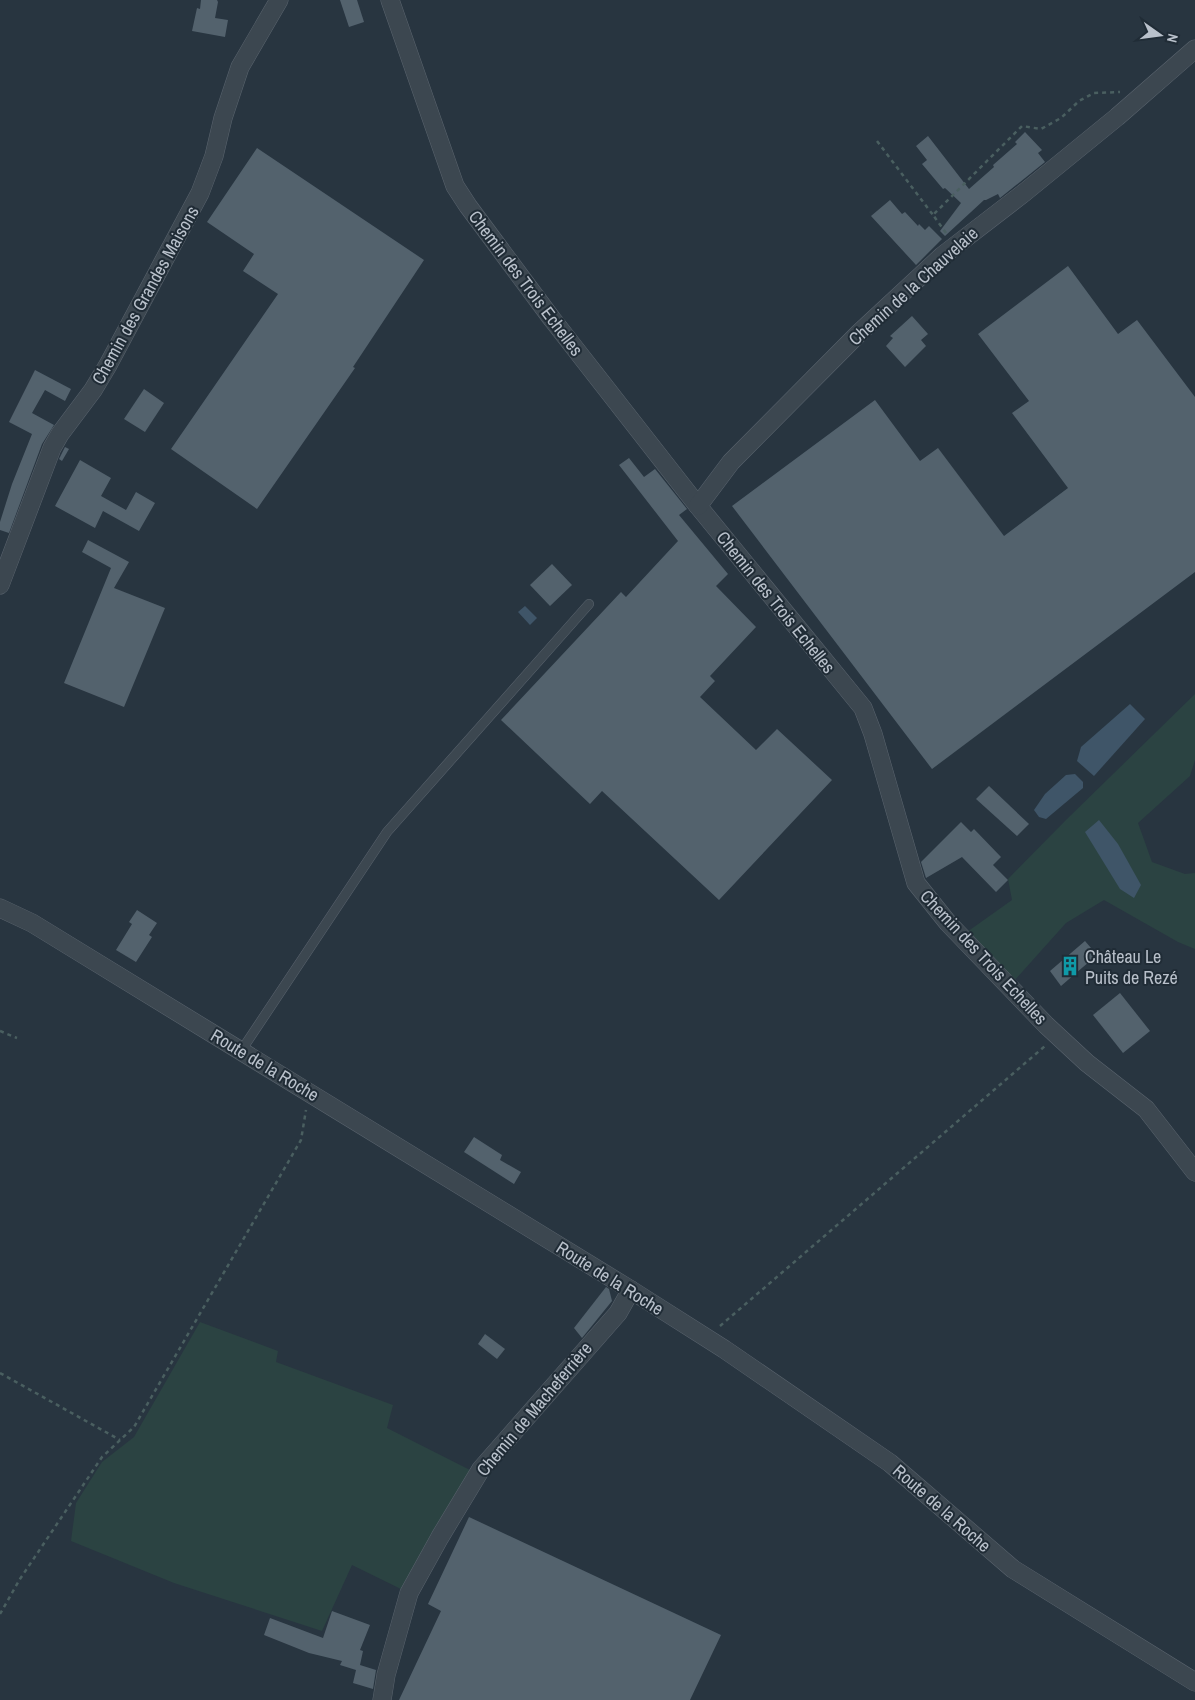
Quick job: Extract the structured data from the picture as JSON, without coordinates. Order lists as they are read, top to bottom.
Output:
{
  "streets": {
    "street": [
      "Chemin des Trois Echelles",
      "Chemin de la Chauvelaie",
      "Chemin des Grandes Maisons",
      "Route de la Roche",
      "Chemin de Macheferrière"
    ]
  },
  "crossings": [
    ["Chemin des Trois Echelles", "Chemin de la Chauvelaie"],
    ["Route de la Roche", "Chemin de Macheferrière"]
  ],
  "places": {
    "building": ["Château Le Puits de Rezé"]
  },
  "north": "right"
}
